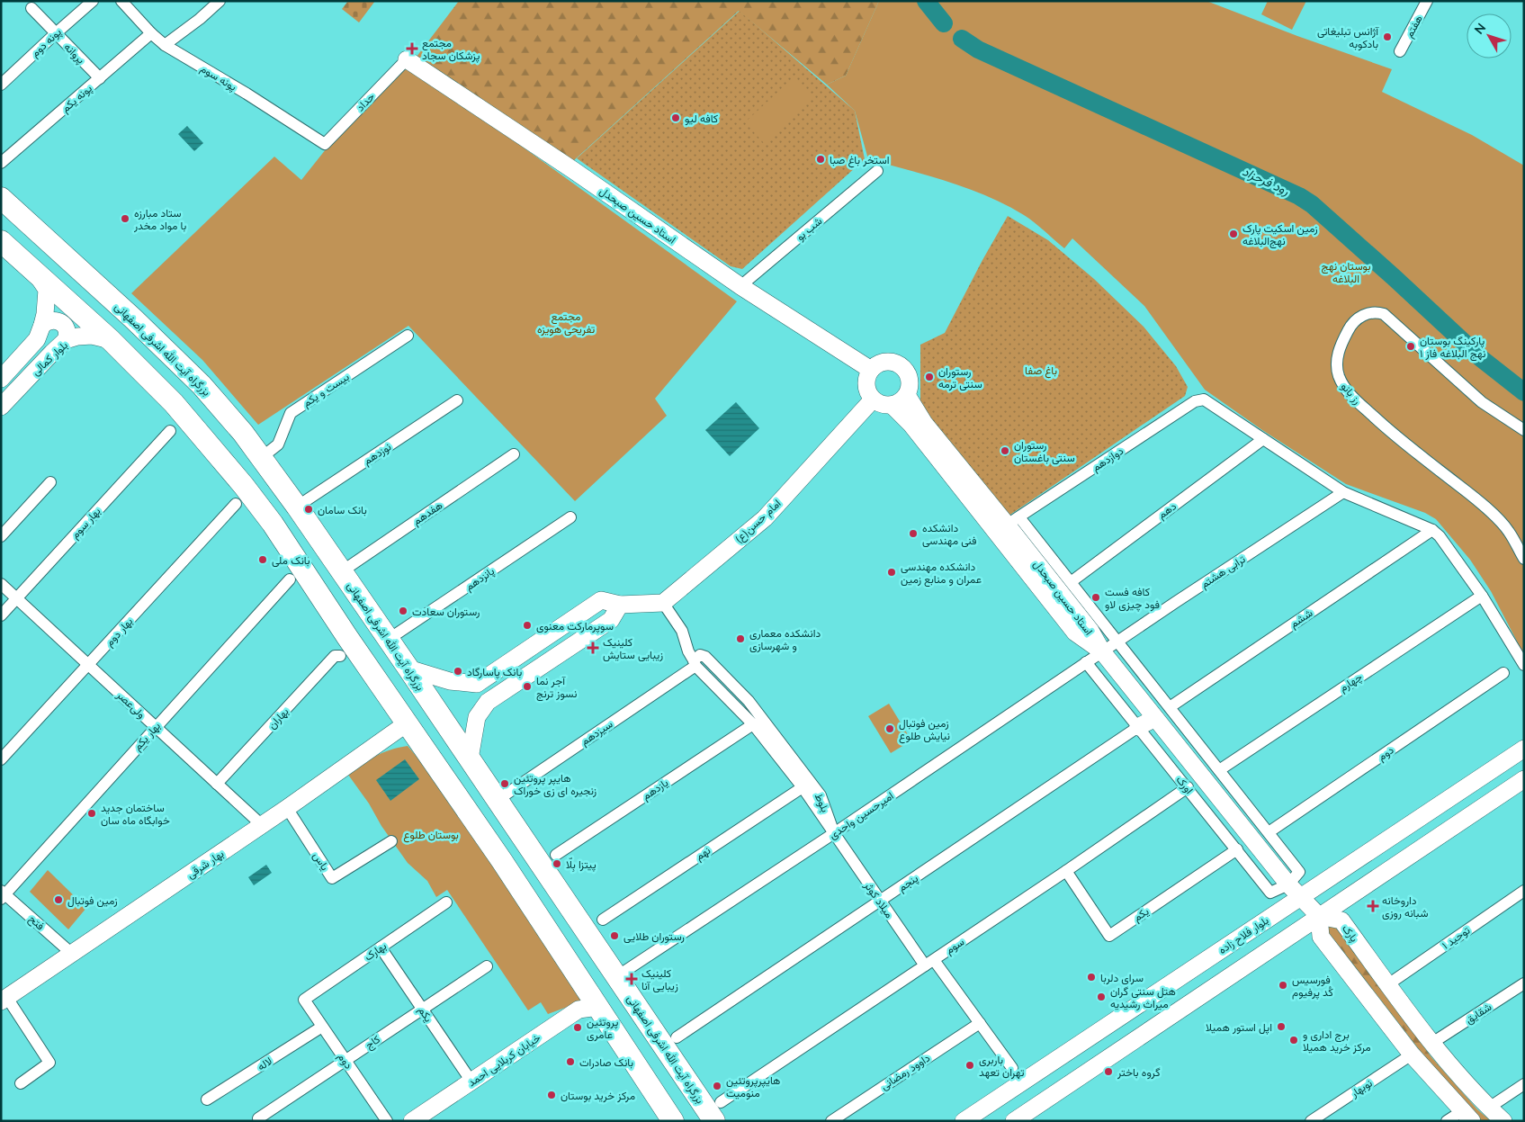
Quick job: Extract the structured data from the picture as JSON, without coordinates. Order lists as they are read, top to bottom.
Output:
{
  "streets": {
    "highway": ["بزرگراه آیت الله اشرفی اصفهانی"],
    "street": [
      "هفتم",
      "پونه دوم",
      "پروانه",
      "پونه سوم",
      "پونه یکم",
      "حداد",
      "استاد حسین صبحدل",
      "شب بو",
      "بلوار کمالی",
      "بیست و یکم",
      "رز بانو",
      "نوزدهم",
      "دوازدهم",
      "دهم",
      "هفدهم",
      "امام حسن(ع)",
      "بهار سوم",
      "ترابی هشتم",
      "پانزدهم",
      "ششم",
      "بهار دوم",
      "چهارم",
      "ولی‌عصر",
      "بهاران",
      "سیزدهم",
      "بهار یکم",
      "دوم",
      "اورک",
      "یازدهم",
      "بلوط",
      "امیرحسین واحدی",
      "نهم",
      "یاس",
      "بهار شرقی",
      "پنجم",
      "میلاد کوثر",
      "یکم",
      "فتح",
      "پارک",
      "بلوار فلاح زاده",
      "توحید ۱",
      "سوم",
      "بهارک",
      "شقایق",
      "کاج",
      "خیابان کربلایی احمد",
      "لاله",
      "داوود رمضانی",
      "نوبهار"
    ]
  },
  "crossings": [
    ["پونه دوم", "پروانه"],
    ["پروانه", "پونه یکم"],
    ["پونه سوم", "پونه یکم"],
    ["پونه سوم", "حداد"],
    ["حداد", "استاد حسین صبحدل"],
    ["استاد حسین صبحدل", "شب بو"],
    ["استاد حسین صبحدل", "دوازدهم"],
    ["استاد حسین صبحدل", "امام حسن(ع)"],
    ["استاد حسین صبحدل", "ترابی هشتم"],
    ["استاد حسین صبحدل", "اورک"],
    ["استاد حسین صبحدل", "امیرحسین واحدی"],
    ["بزرگراه آیت الله اشرفی اصفهانی", "بیست و یکم"],
    ["بزرگراه آیت الله اشرفی اصفهانی", "نوزدهم"],
    ["بزرگراه آیت الله اشرفی اصفهانی", "هفدهم"],
    ["بزرگراه آیت الله اشرفی اصفهانی", "پانزدهم"],
    ["بزرگراه آیت الله اشرفی اصفهانی", "سیزدهم"],
    ["بزرگراه آیت الله اشرفی اصفهانی", "امیرحسین واحدی"],
    ["بزرگراه آیت الله اشرفی اصفهانی", "سوم"],
    ["دوازدهم", "دهم"],
    ["امام حسن(ع)", "بلوط"],
    ["بهار سوم", "ولی‌عصر"],
    ["ترابی هشتم", "اورک"],
    ["ترابی هشتم", "امیرحسین واحدی"],
    ["بهار دوم", "ولی‌عصر"],
    ["ولی‌عصر", "بهاران"],
    ["ولی‌عصر", "بهار یکم"],
    ["ولی‌عصر", "بهار شرقی"],
    ["سیزدهم", "بلوط"],
    ["بهار یکم", "فتح"],
    ["دوم", "بهارک"],
    ["دوم", "کاج"],
    ["دوم", "لاله"],
    ["اورک", "امیرحسین واحدی"],
    ["اورک", "پنجم"],
    ["اورک", "یکم"],
    ["اورک", "پارک"],
    ["اورک", "بلوار فلاح زاده"],
    ["اورک", "سوم"],
    ["یازدهم", "بلوط"],
    ["بلوط", "امیرحسین واحدی"],
    ["بلوط", "نهم"],
    ["بلوط", "میلاد کوثر"],
    ["امیرحسین واحدی", "میلاد کوثر"],
    ["یاس", "بهار شرقی"],
    ["بهار شرقی", "فتح"],
    ["پنجم", "میلاد کوثر"],
    ["میلاد کوثر", "سوم"],
    ["میلاد کوثر", "داوود رمضانی"],
    ["یکم", "سوم"],
    ["یکم", "بهارک"],
    ["یکم", "کاج"],
    ["یکم", "خیابان کربلایی احمد"],
    ["پارک", "توحید ۱"],
    ["پارک", "شقایق"]
  ],
  "water": ["رود فرحزاد"],
  "parks": [
    "بوستان نهج البلاغه",
    "مجتمع تفریحی هویزه",
    "باغ صفا",
    "بوستان طلوع"
  ],
  "places": {
    "other": [
      "آژانس تبلیغاتی بادکوبه",
      "کافه لیو",
      "استخر باغ صبا",
      "ستاد مبارزه با مواد مخدر",
      "زمین اسکیت پارک نهج‌البلاغه",
      "پارکینگ بوستان نهج البلاغه فاز ۱",
      "رستوران سنتی ترمه",
      "رستوران سنتی باغستان",
      "بانک سامان",
      "دانشکده فنی مهندسی",
      "بانک ملی",
      "دانشکده مهندسی عمران و منابع زمین",
      "کافه‌ فست‌ فود چیزی لاو",
      "رستوران سعادت",
      "سوپرمارکت معنوی",
      "دانشکده معماری و شهرسازی",
      "بانک پاسارگاد",
      "آجر نما نسوز ترنج",
      "زمین فوتبال نیایش طلوع",
      "هایپر پروتئین زنجیره ای زی خوراک",
      "ساختمان جدید خوابگاه ماه سان",
      "پيتزا بِلّا",
      "زمین فوتبال",
      "رستوران طلایی",
      "سرای دلربا",
      "فورسيس كُد پرفيوم",
      "هتل سنتی گران میراث رشیدیه",
      "اپل استور همیلا",
      "پروتئین عامری",
      "برج اداری و مرکز خرید همیلا",
      "بانک صادرات",
      "باربری تهران تعهد",
      "گروه باختر",
      "هایپرپروتئین منومیت",
      "مرکز خرید بوستان"
    ],
    "health": [
      "مجتمع پزشکان سجاد",
      "کلینیک زیبایی ستایش",
      "داروخانه شبانه روزی",
      "کلینیک زیبایی آنا"
    ]
  },
  "north": "top left"
}
